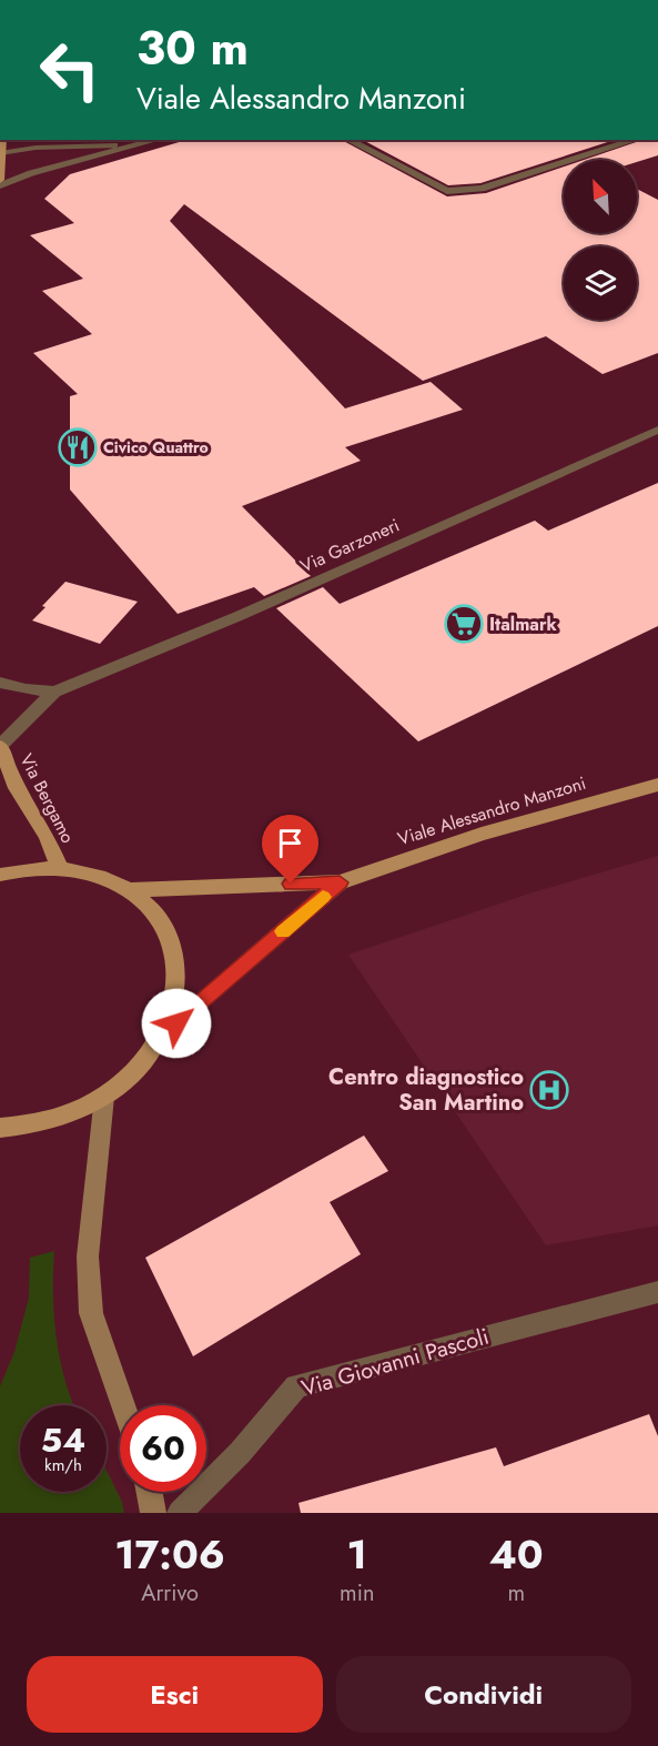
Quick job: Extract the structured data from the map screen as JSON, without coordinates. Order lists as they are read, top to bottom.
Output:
{
  "streets": {
    "main road": ["Via Bergamo", "Viale Alessandro Manzoni"],
    "street": ["Via Garzoneri", "Via Giovanni Pascoli"]
  },
  "crossings": [
    ["Via Garzoneri", "Via Bergamo"]
  ],
  "places": {
    "restaurant": ["Civico Quattro"],
    "supermarket": ["Italmark"],
    "hospital": ["Centro diagnostico San Martino"]
  },
  "north": "top left",
  "page": {
    "turn": ["30 m", "Viale Alessandro Manzoni"],
    "speed": "54 km/h",
    "limit": "60",
    "eta": [
      "17:06",
      "Arrivo",
      "1",
      "min",
      "40",
      "m"
    ],
    "buttons": ["Esci", "Condividi"]
  }
}
